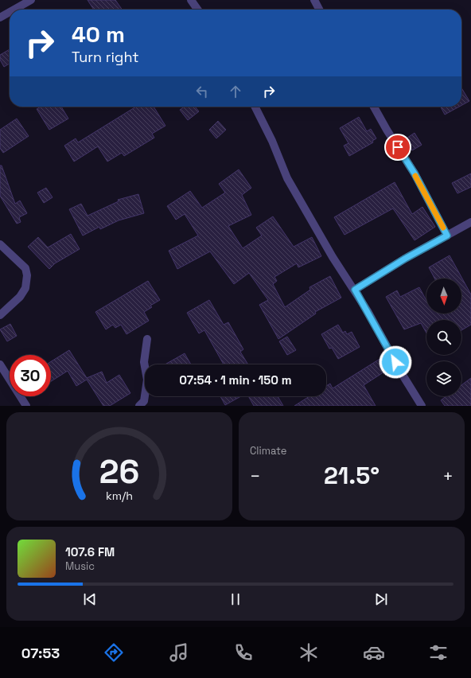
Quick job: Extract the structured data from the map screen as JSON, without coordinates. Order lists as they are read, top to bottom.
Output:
{
  "north": "bottom",
  "page": {
    "turn": ["40 m", "Turn right"],
    "limit": "30",
    "trip": "07:54 · 1 min · 150 m",
    "tile": "Climate",
    "heat": ["−", "21.5°", "+"],
    "song": ["107.6 FM", "Music"],
    "tabs": "07:53",
    "gauge": ["26", "km/h"]
  }
}
